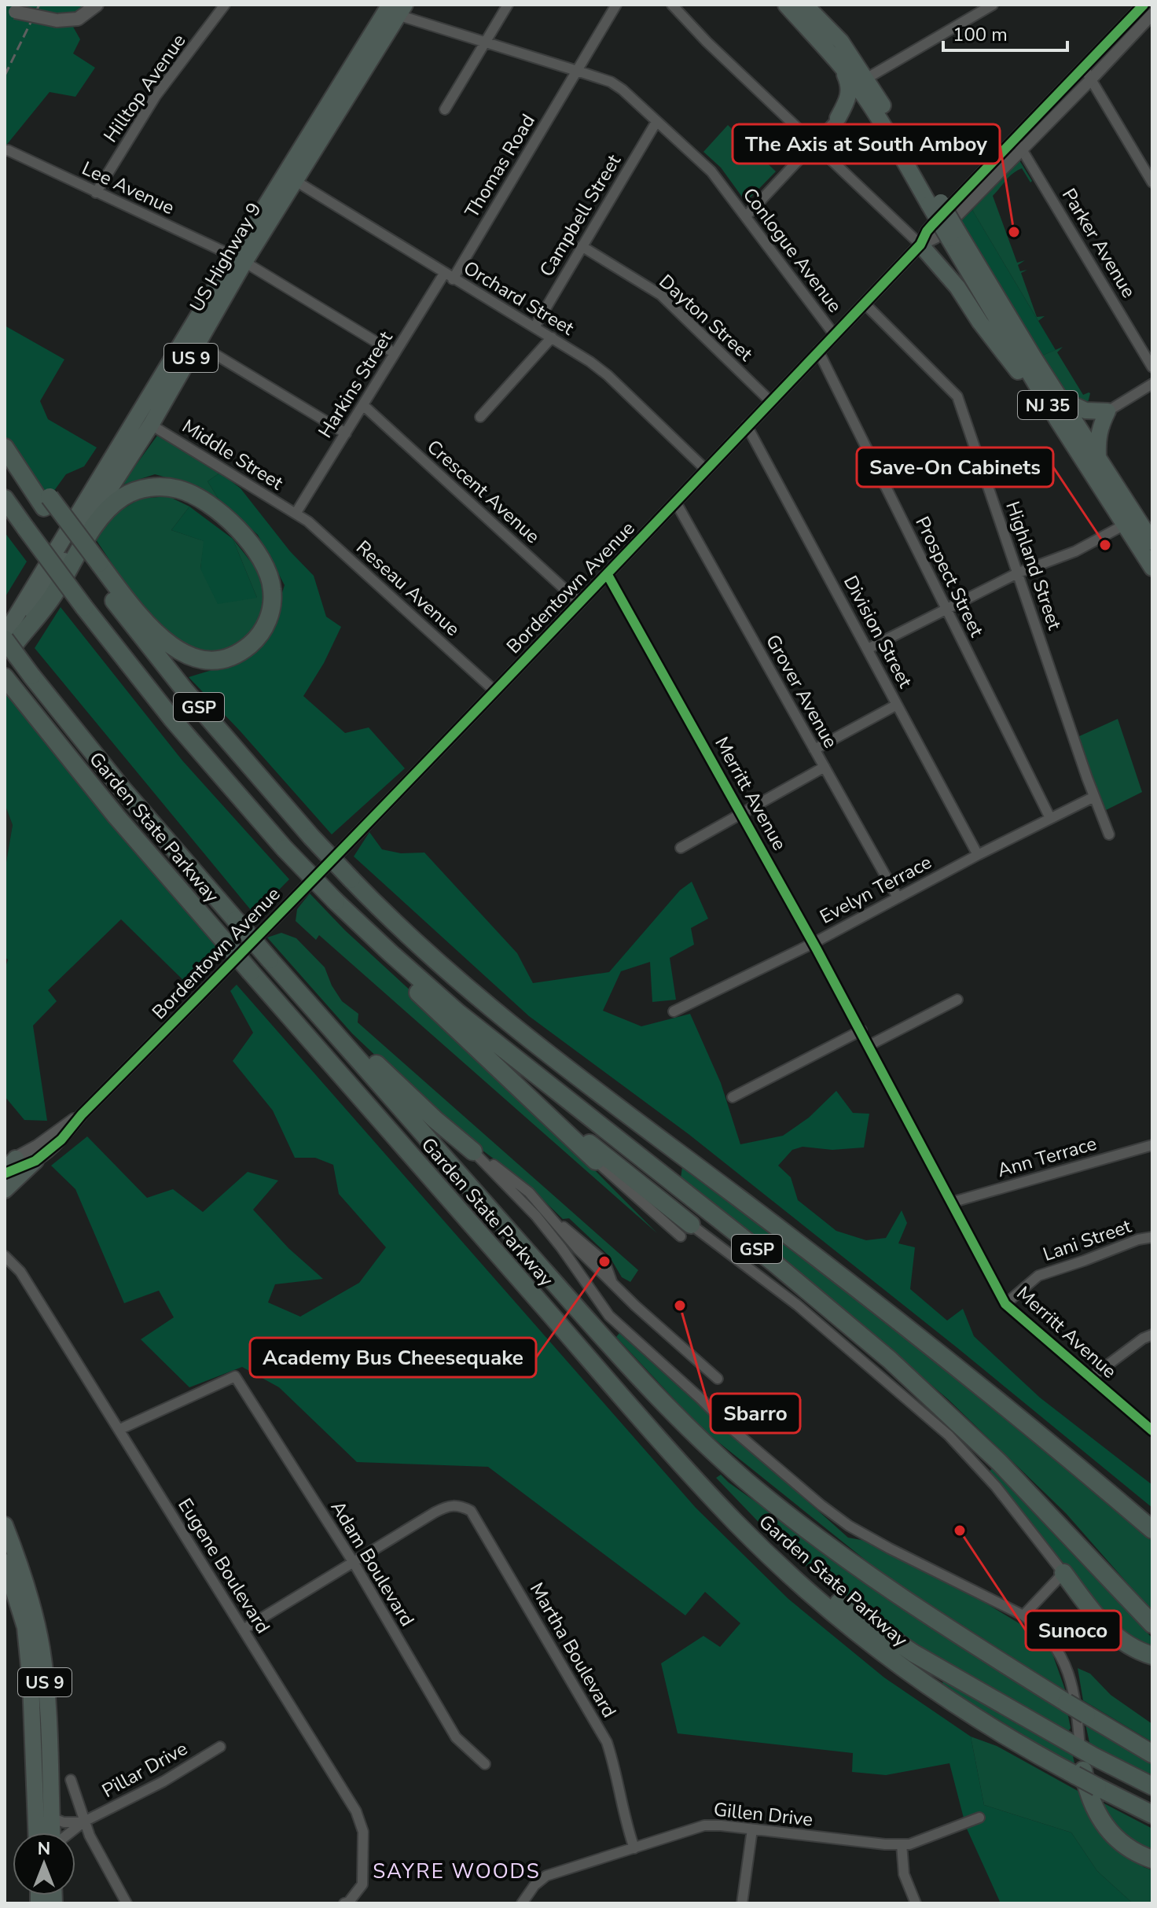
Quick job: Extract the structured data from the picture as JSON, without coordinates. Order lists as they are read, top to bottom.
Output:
{
  "streets": {
    "highway": [
      "US Highway 9",
      "US 9",
      "NJ 35",
      "GSP",
      "Garden State Parkway"
    ],
    "street": [
      "Hilltop Avenue",
      "Thomas Road",
      "Lee Avenue",
      "Campbell Street",
      "Parker Avenue",
      "Conlogue Avenue",
      "Orchard Street",
      "Dayton Street",
      "Harkins Street",
      "Middle Street",
      "Crescent Avenue",
      "Highland Street",
      "Prospect Street",
      "Bordentown Avenue",
      "Reseau Avenue",
      "Division Street",
      "Grover Avenue",
      "Merritt Avenue",
      "Evelyn Terrace",
      "Ann Terrace",
      "Lani Street",
      "Adam Boulevard",
      "Eugene Boulevard",
      "Martha Boulevard",
      "Pillar Drive",
      "Gillen Drive"
    ]
  },
  "crossings": [
    ["Hilltop Avenue", "Lee Avenue"],
    ["Thomas Road", "Conlogue Avenue"],
    ["Thomas Road", "Orchard Street"],
    ["Thomas Road", "Harkins Street"],
    ["Lee Avenue", "US Highway 9"],
    ["Lee Avenue", "Harkins Street"],
    ["Campbell Street", "Conlogue Avenue"],
    ["Campbell Street", "Orchard Street"],
    ["Campbell Street", "Dayton Street"],
    ["Parker Avenue", "Bordentown Avenue"],
    ["Conlogue Avenue", "US Highway 9"],
    ["Conlogue Avenue", "Bordentown Avenue"],
    ["US Highway 9", "Orchard Street"],
    ["US Highway 9", "Middle Street"],
    ["US Highway 9", "Garden State Parkway"],
    ["Orchard Street", "Harkins Street"],
    ["Orchard Street", "Bordentown Avenue"],
    ["Dayton Street", "Bordentown Avenue"],
    ["Harkins Street", "Middle Street"],
    ["Harkins Street", "Crescent Avenue"],
    ["Harkins Street", "Reseau Avenue"],
    ["Middle Street", "Reseau Avenue"],
    ["Crescent Avenue", "Bordentown Avenue"],
    ["Highland Street", "Bordentown Avenue"],
    ["Highland Street", "Evelyn Terrace"],
    ["Prospect Street", "Bordentown Avenue"],
    ["Prospect Street", "Evelyn Terrace"],
    ["Bordentown Avenue", "Reseau Avenue"],
    ["Bordentown Avenue", "Division Street"],
    ["Bordentown Avenue", "Grover Avenue"],
    ["Bordentown Avenue", "Merritt Avenue"],
    ["Division Street", "Evelyn Terrace"],
    ["Grover Avenue", "Evelyn Terrace"],
    ["Merritt Avenue", "Evelyn Terrace"],
    ["Merritt Avenue", "Ann Terrace"],
    ["Merritt Avenue", "Lani Street"],
    ["Adam Boulevard", "Eugene Boulevard"],
    ["Adam Boulevard", "Martha Boulevard"],
    ["Martha Boulevard", "Gillen Drive"]
  ],
  "districts": ["SAYRE WOODS"],
  "places": [
    "The Axis at South Amboy",
    "Save-On Cabinets",
    "Academy Bus Cheesequake",
    "Sbarro",
    "Sunoco"
  ],
  "scale_bar": "100 m",
  "north": "top"
}
